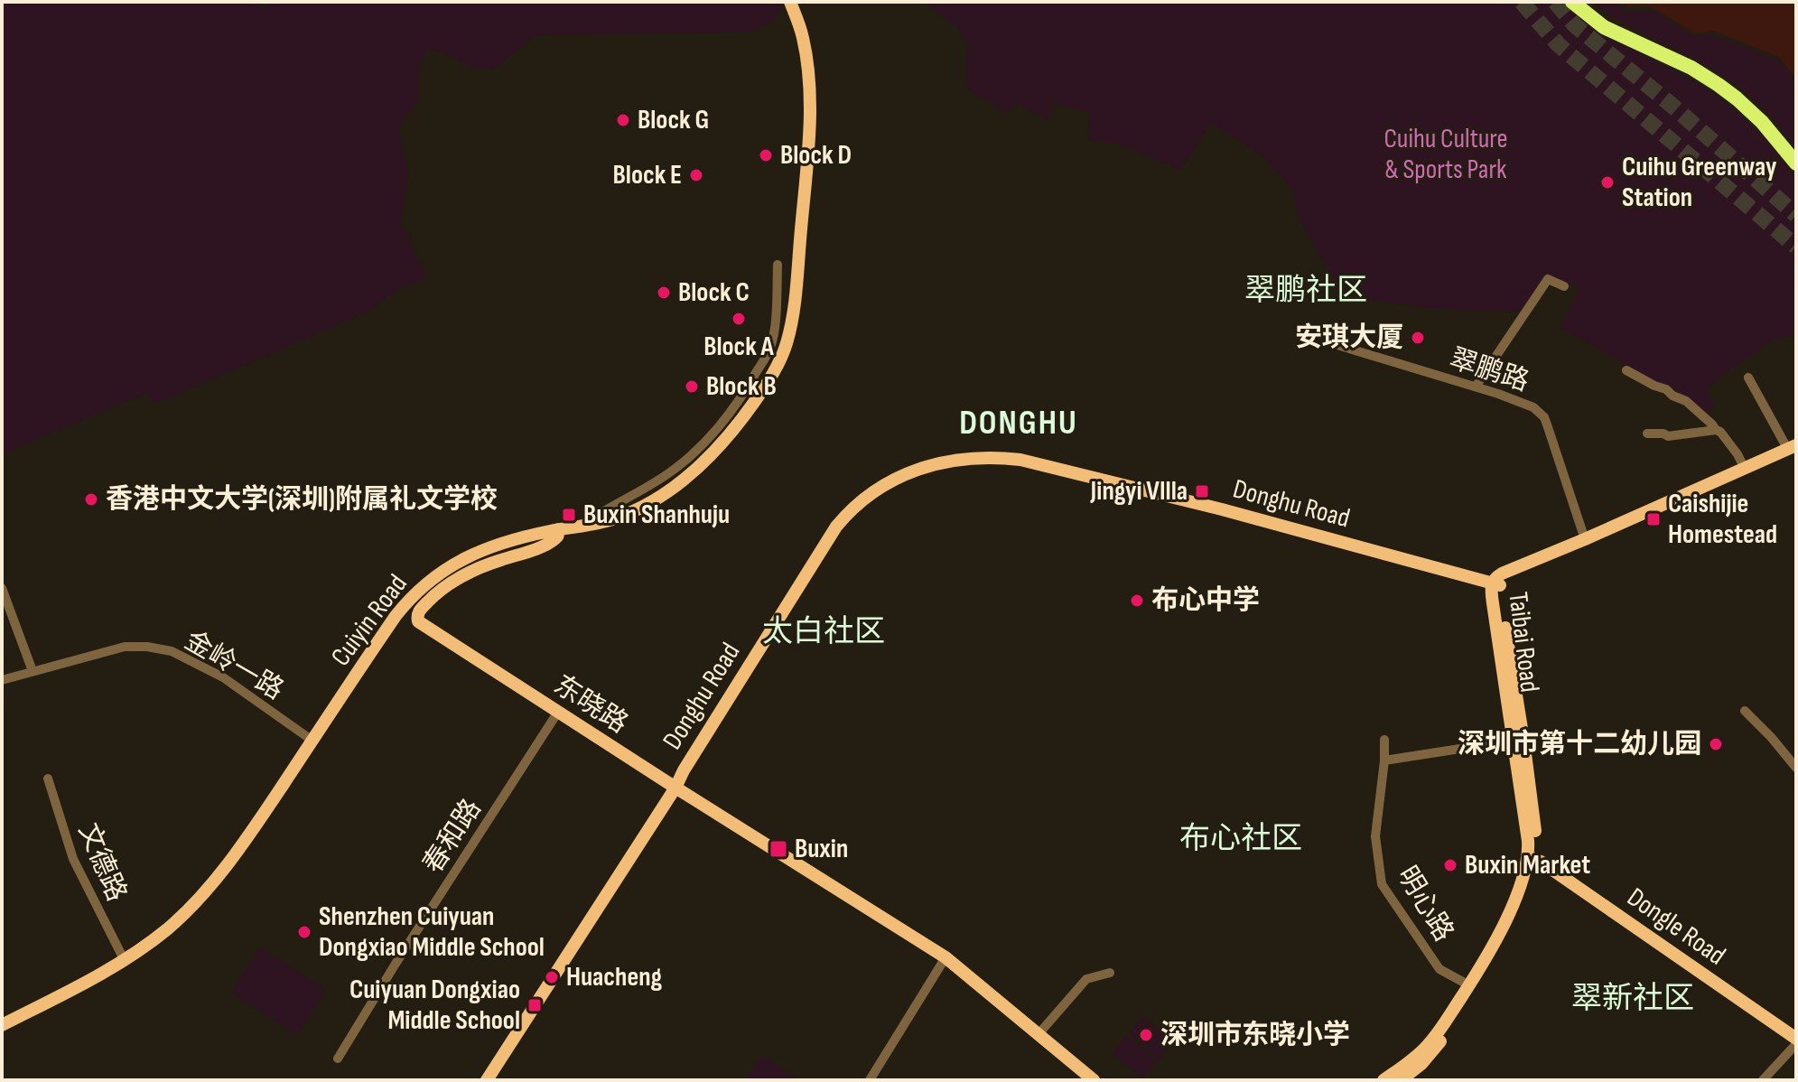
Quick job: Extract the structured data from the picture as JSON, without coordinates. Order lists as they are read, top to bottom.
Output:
{
  "streets": {
    "street": [
      "翠鹏路",
      "Donghu Road",
      "Cuiyin Road",
      "Taibai Road",
      "金岭一路",
      "东晓路",
      "春和路",
      "文德路",
      "明心路",
      "Dongle Road"
    ]
  },
  "crossings": [
    ["翠鹏路", "Taibai Road"],
    ["Donghu Road", "Taibai Road"],
    ["Donghu Road", "东晓路"],
    ["Cuiyin Road", "金岭一路"],
    ["Cuiyin Road", "东晓路"],
    ["Cuiyin Road", "文德路"],
    ["Taibai Road", "明心路"],
    ["Taibai Road", "Dongle Road"],
    ["东晓路", "春和路"]
  ],
  "districts": [
    "翠鹏社区",
    "DONGHU",
    "太白社区",
    "布心社区",
    "翠新社区"
  ],
  "parks": ["Cuihu Culture & Sports Park"],
  "places": {
    "other": [
      "Block G",
      "Block D",
      "Block E",
      "Cuihu Greenway Station",
      "Block C",
      "Block A",
      "安琪大厦",
      "Block B",
      "香港中文大学(深圳)附属礼文学校",
      "布心中学",
      "深圳市第十二幼儿园",
      "Buxin Market",
      "Shenzhen Cuiyuan Dongxiao Middle School",
      "Huacheng",
      "深圳市东晓小学"
    ],
    "transit": [
      "Jingyi VIlla",
      "Buxin Shanhuju",
      "Caishijie Homestead",
      "Buxin",
      "Cuiyuan Dongxiao Middle School"
    ]
  }
}
